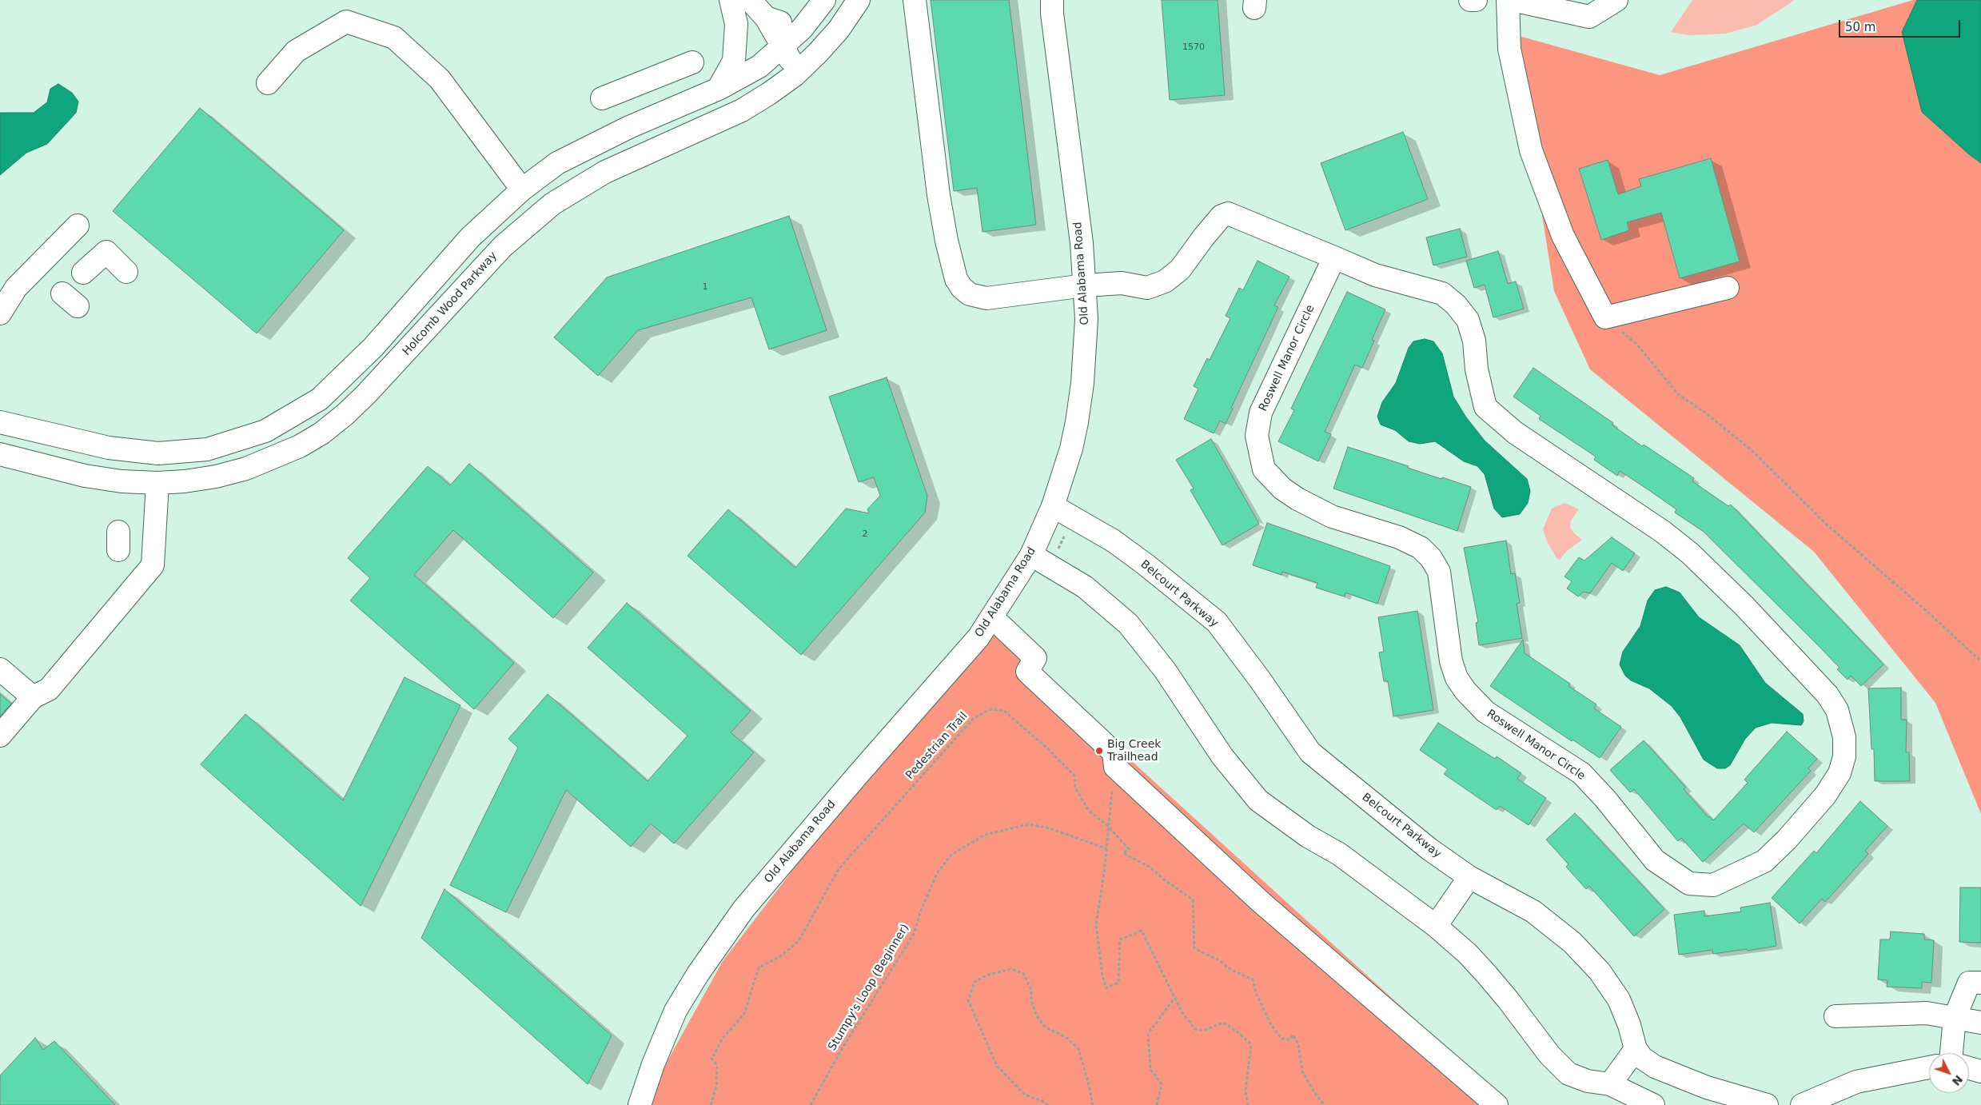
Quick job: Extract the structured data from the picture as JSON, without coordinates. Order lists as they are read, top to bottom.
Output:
{
  "streets": {
    "street": [
      "Old Alabama Road",
      "Holcomb Wood Parkway",
      "Roswell Manor Circle",
      "Belcourt Parkway"
    ],
    "path": ["Pedestrian Trail", "Stumpy's Loop (Beginner)"]
  },
  "crossings": [
    ["Old Alabama Road", "Roswell Manor Circle"],
    ["Old Alabama Road", "Belcourt Parkway"]
  ],
  "places": ["Big Creek Trailhead"],
  "house_numbers": ["1570", "1", "2"],
  "scale_bar": "50 m",
  "north": "bottom right"
}
